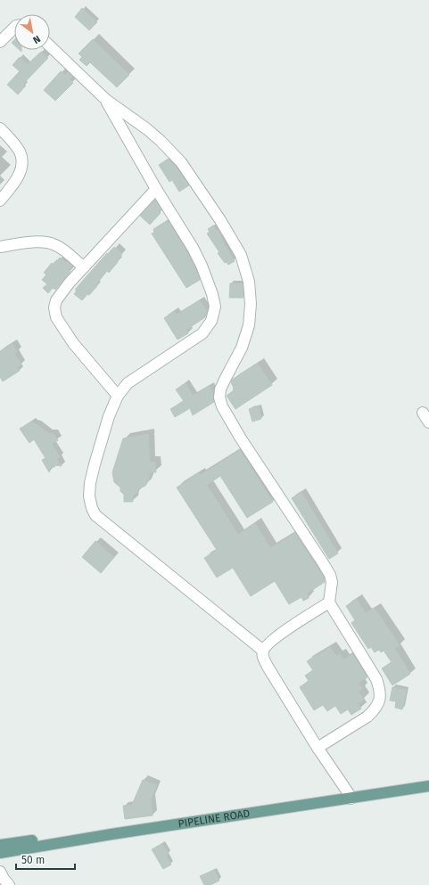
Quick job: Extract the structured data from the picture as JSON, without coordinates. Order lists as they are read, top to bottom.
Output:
{
  "streets": {
    "main road": ["PIPELINE ROAD"]
  },
  "scale_bar": "50 m",
  "north": "bottom right"
}
